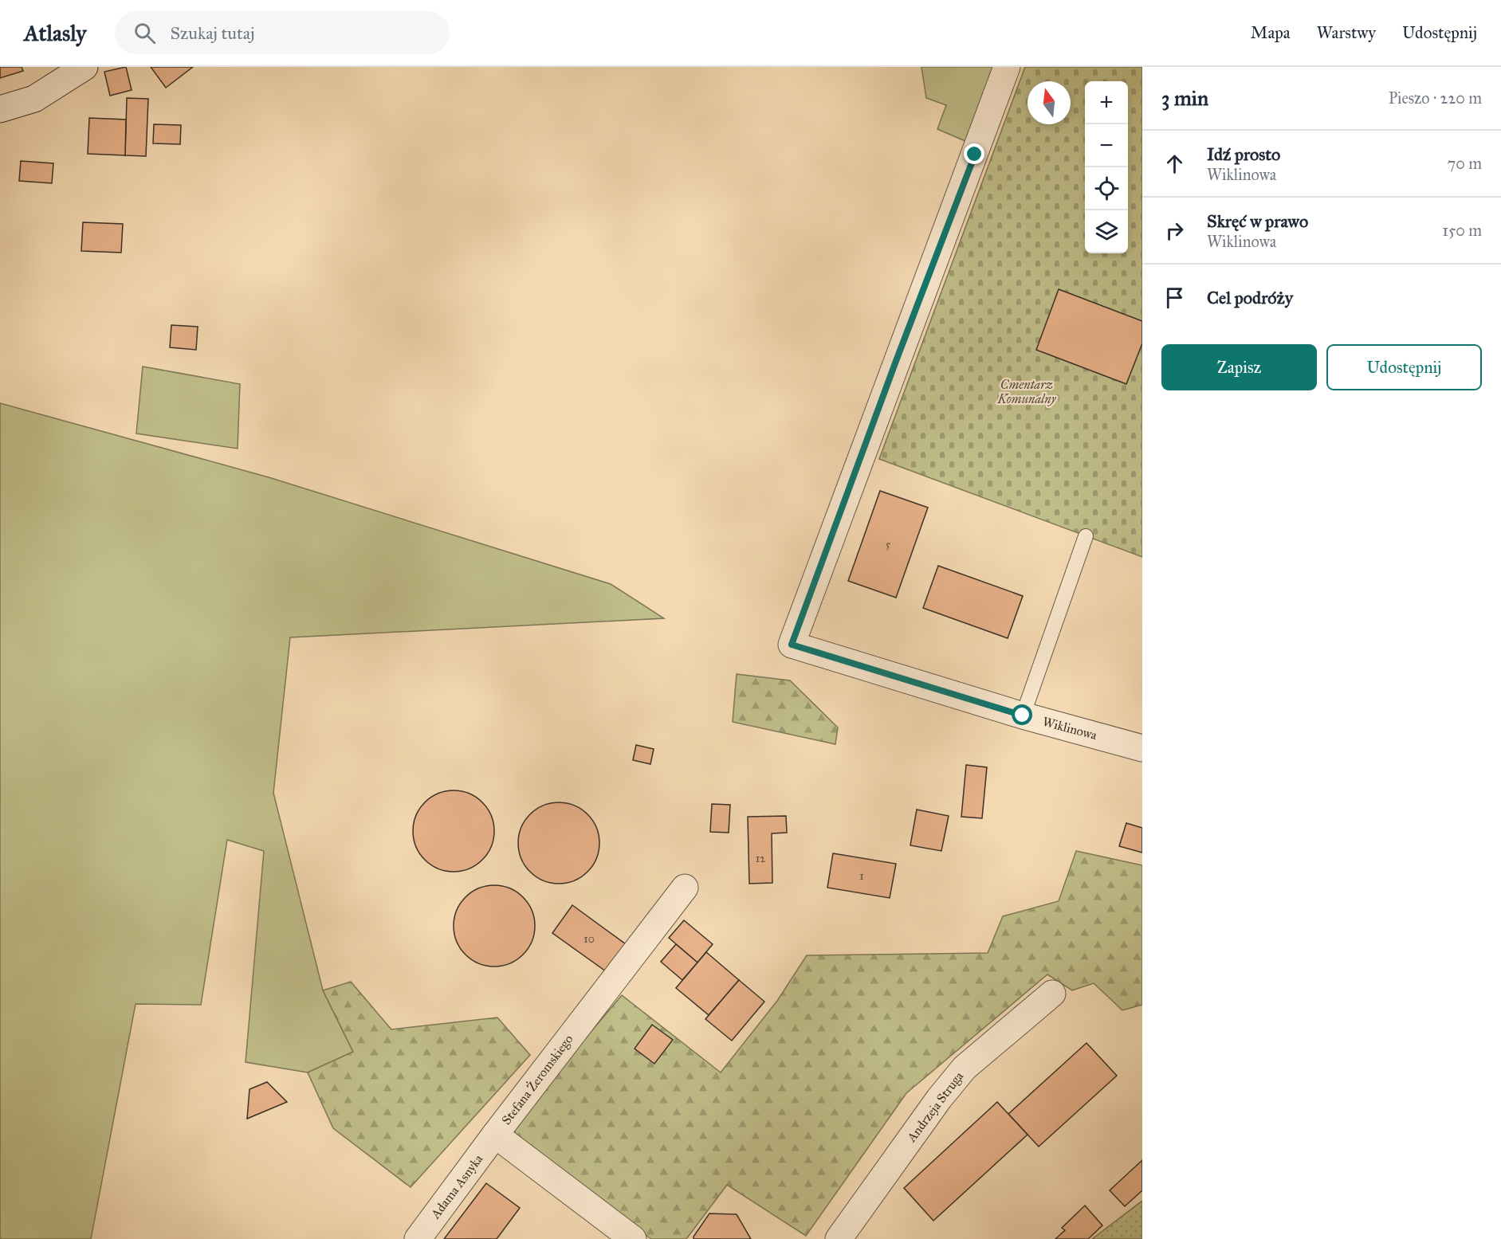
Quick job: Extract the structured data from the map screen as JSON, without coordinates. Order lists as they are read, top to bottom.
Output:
{
  "streets": {
    "street": [
      "Wiklinowa",
      "Stefana Żeromskiego",
      "Andrzeja Struga",
      "Adama Asnyka"
    ]
  },
  "crossings": [
    ["Stefana Żeromskiego", "Adama Asnyka"]
  ],
  "parks": ["Cmentarz Komunalny"],
  "house_numbers": [
    "5",
    "12",
    "1",
    "10"
  ],
  "north": "top",
  "page": {
    "header": "Atlasly",
    "search": "Szukaj tutaj",
    "nav": ["Mapa", "Warstwy", "Udostępnij"],
    "heading": ["3 min", "Pieszo · 220 m"],
    "map_buttons": ["+", "−"],
    "list": [
      ["Idź prosto", "Wiklinowa", "70 m"],
      ["Skręć w prawo", "Wiklinowa", "150 m"],
      "Cel podróży"
    ],
    "buttons": ["Zapisz", "Udostępnij"]
  }
}
